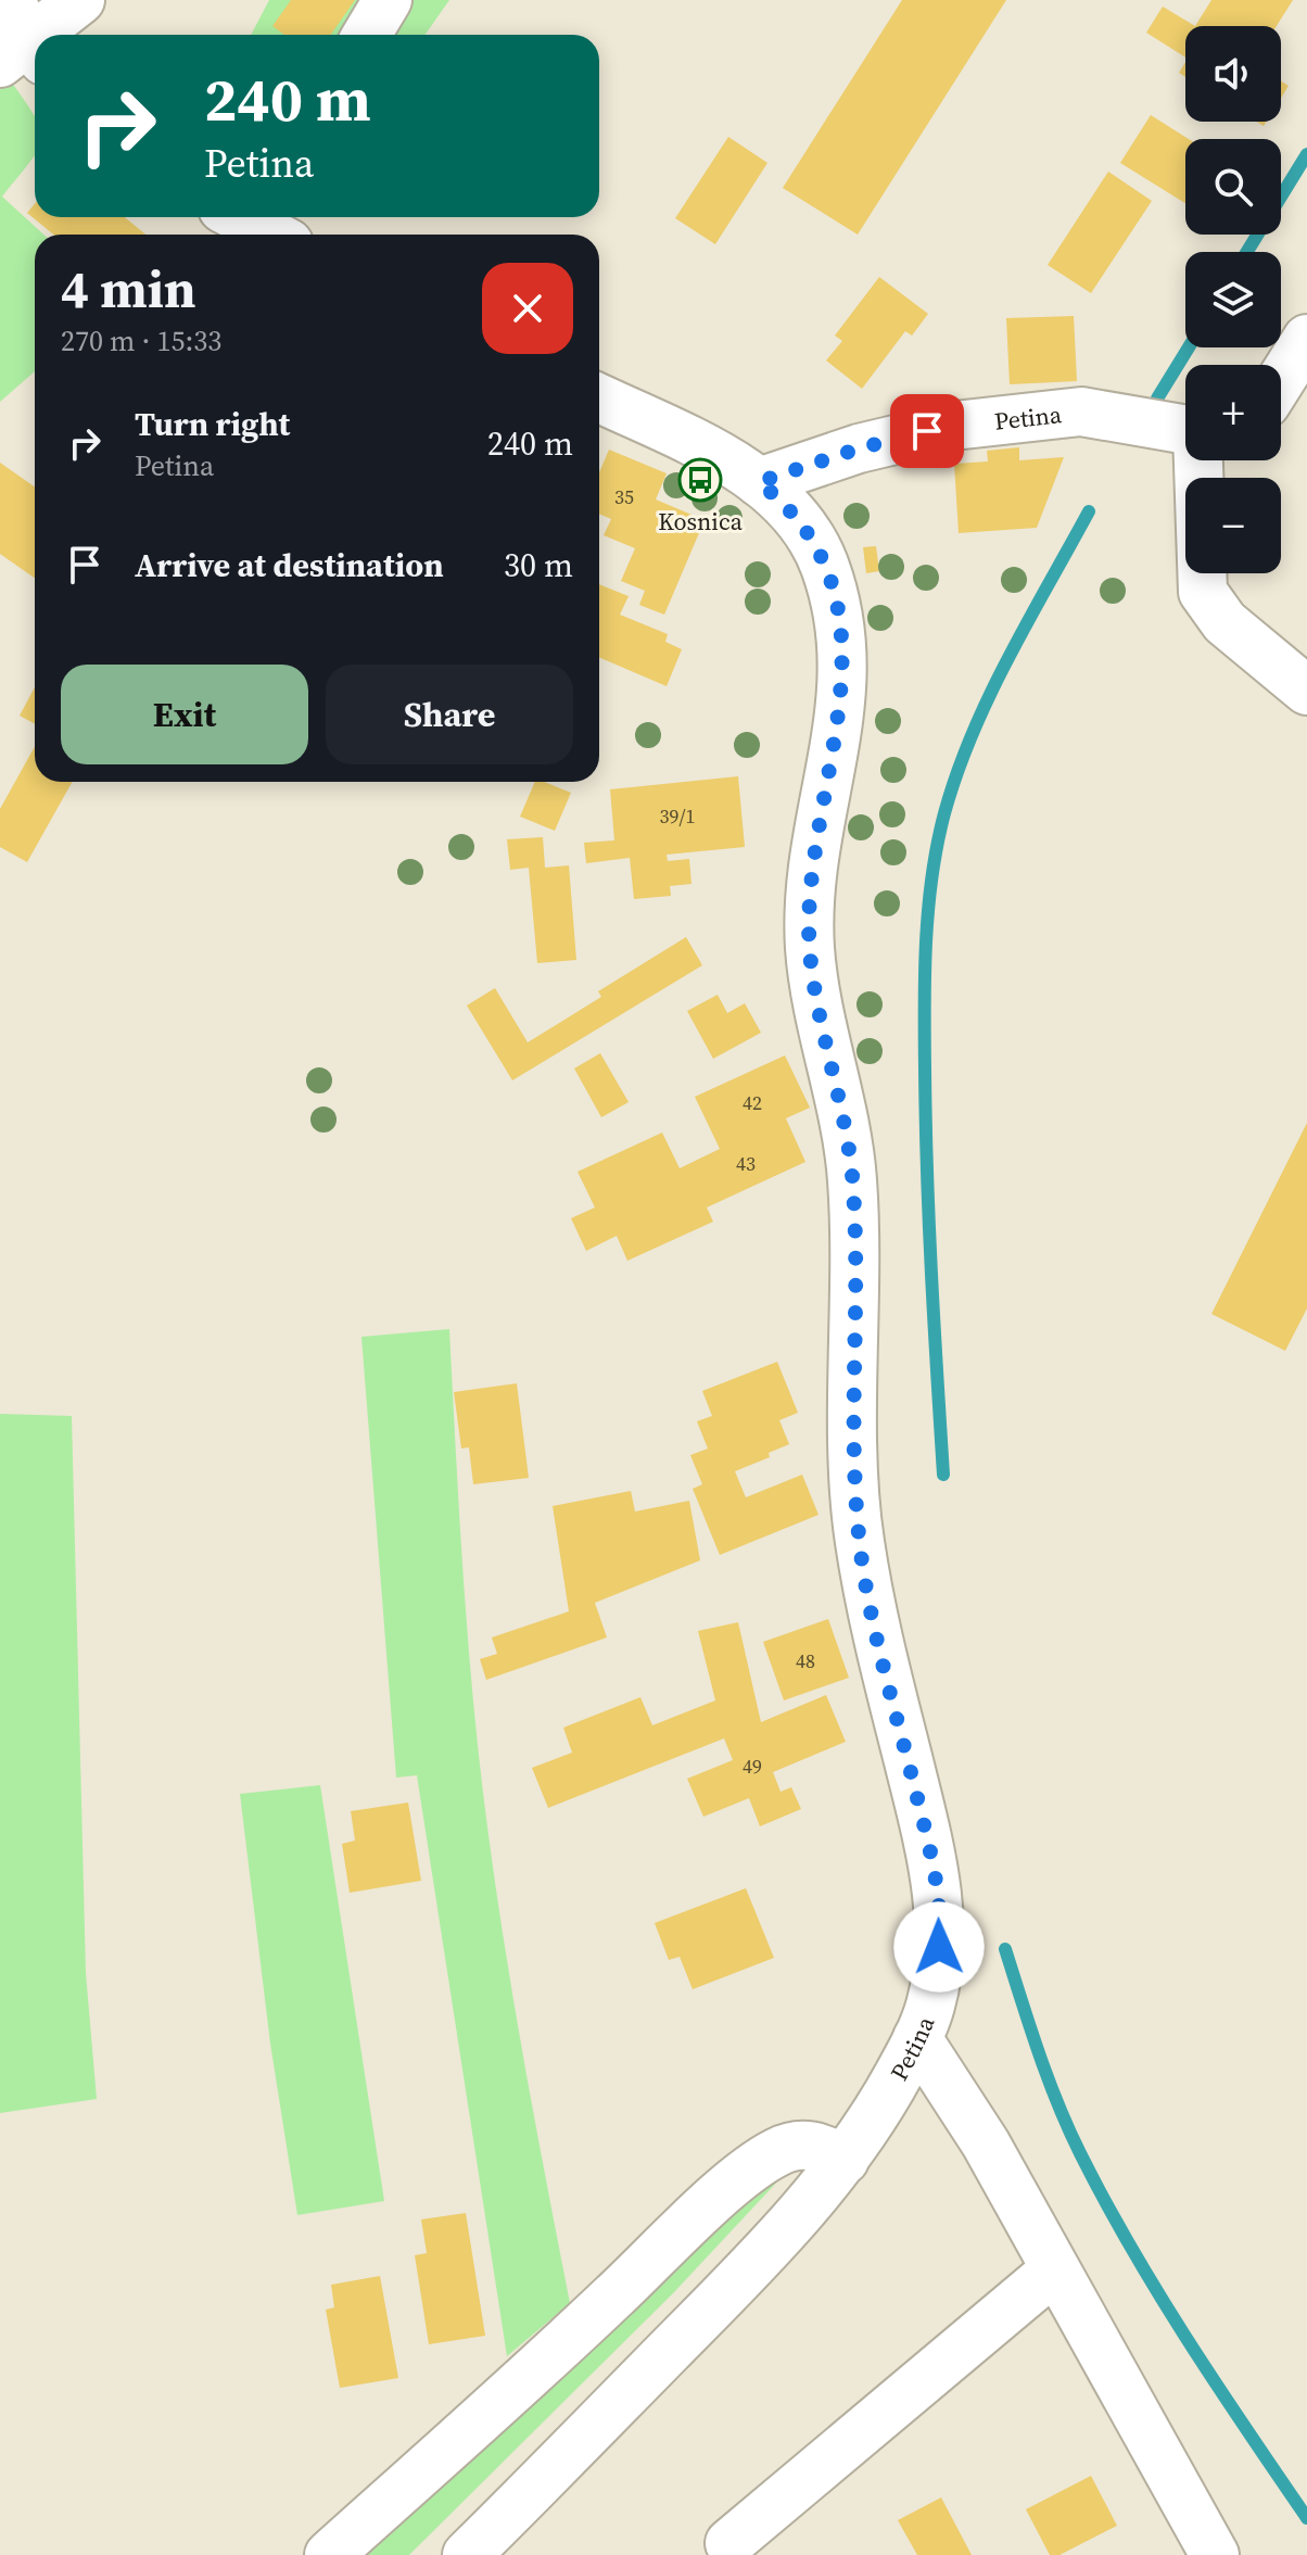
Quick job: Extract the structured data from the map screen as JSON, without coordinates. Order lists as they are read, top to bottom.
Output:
{
  "streets": {
    "street": ["Petina"]
  },
  "places": {
    "bus stop": ["Kosnica"]
  },
  "house_numbers": [
    "35",
    "39/1",
    "42",
    "43",
    "48",
    "49"
  ],
  "page": {
    "map_buttons": ["+", "−"],
    "turn": ["240 m", "Petina"],
    "heading": ["4 min", "270 m · 15:33"],
    "list": [
      {
        "name": "Turn right",
        "note": "Petina",
        "value": "240 m"
      },
      {
        "name": "Arrive at destination",
        "value": "30 m"
      }
    ],
    "buttons": ["Exit", "Share"]
  }
}
